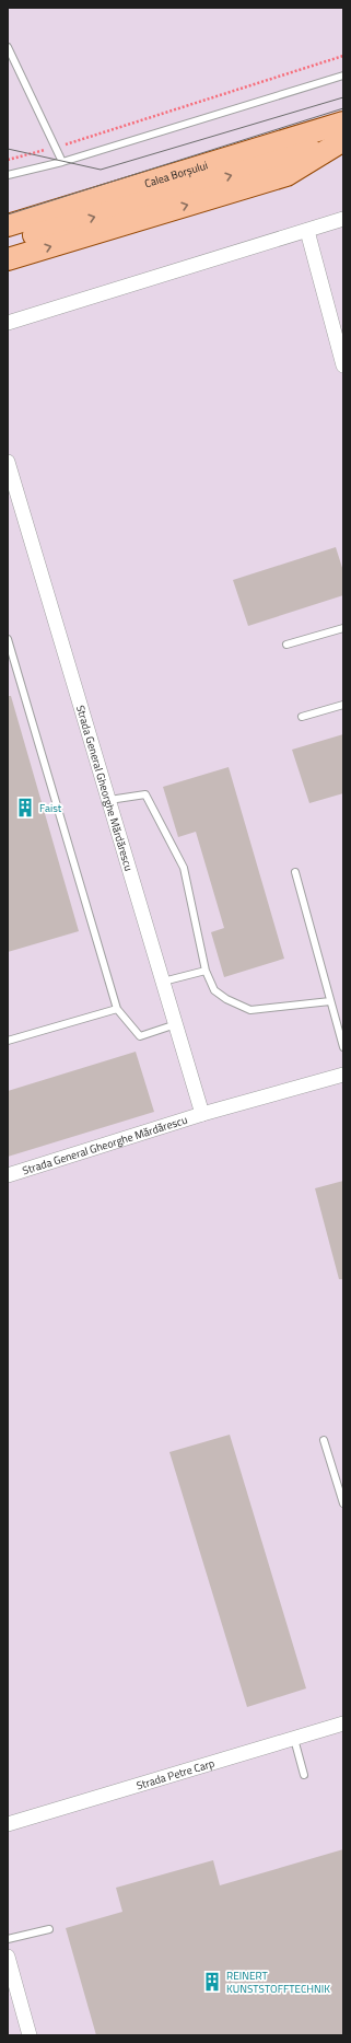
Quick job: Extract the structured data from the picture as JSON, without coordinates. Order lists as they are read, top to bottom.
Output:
{
  "streets": {
    "main road": ["Calea Borșului"],
    "street": ["Strada General Gheorghe Mărdărescu", "Strada Petre Carp"]
  },
  "places": {
    "building": ["Faist", "REINERT KUNSTSTOFFTECHNIK"]
  }
}
